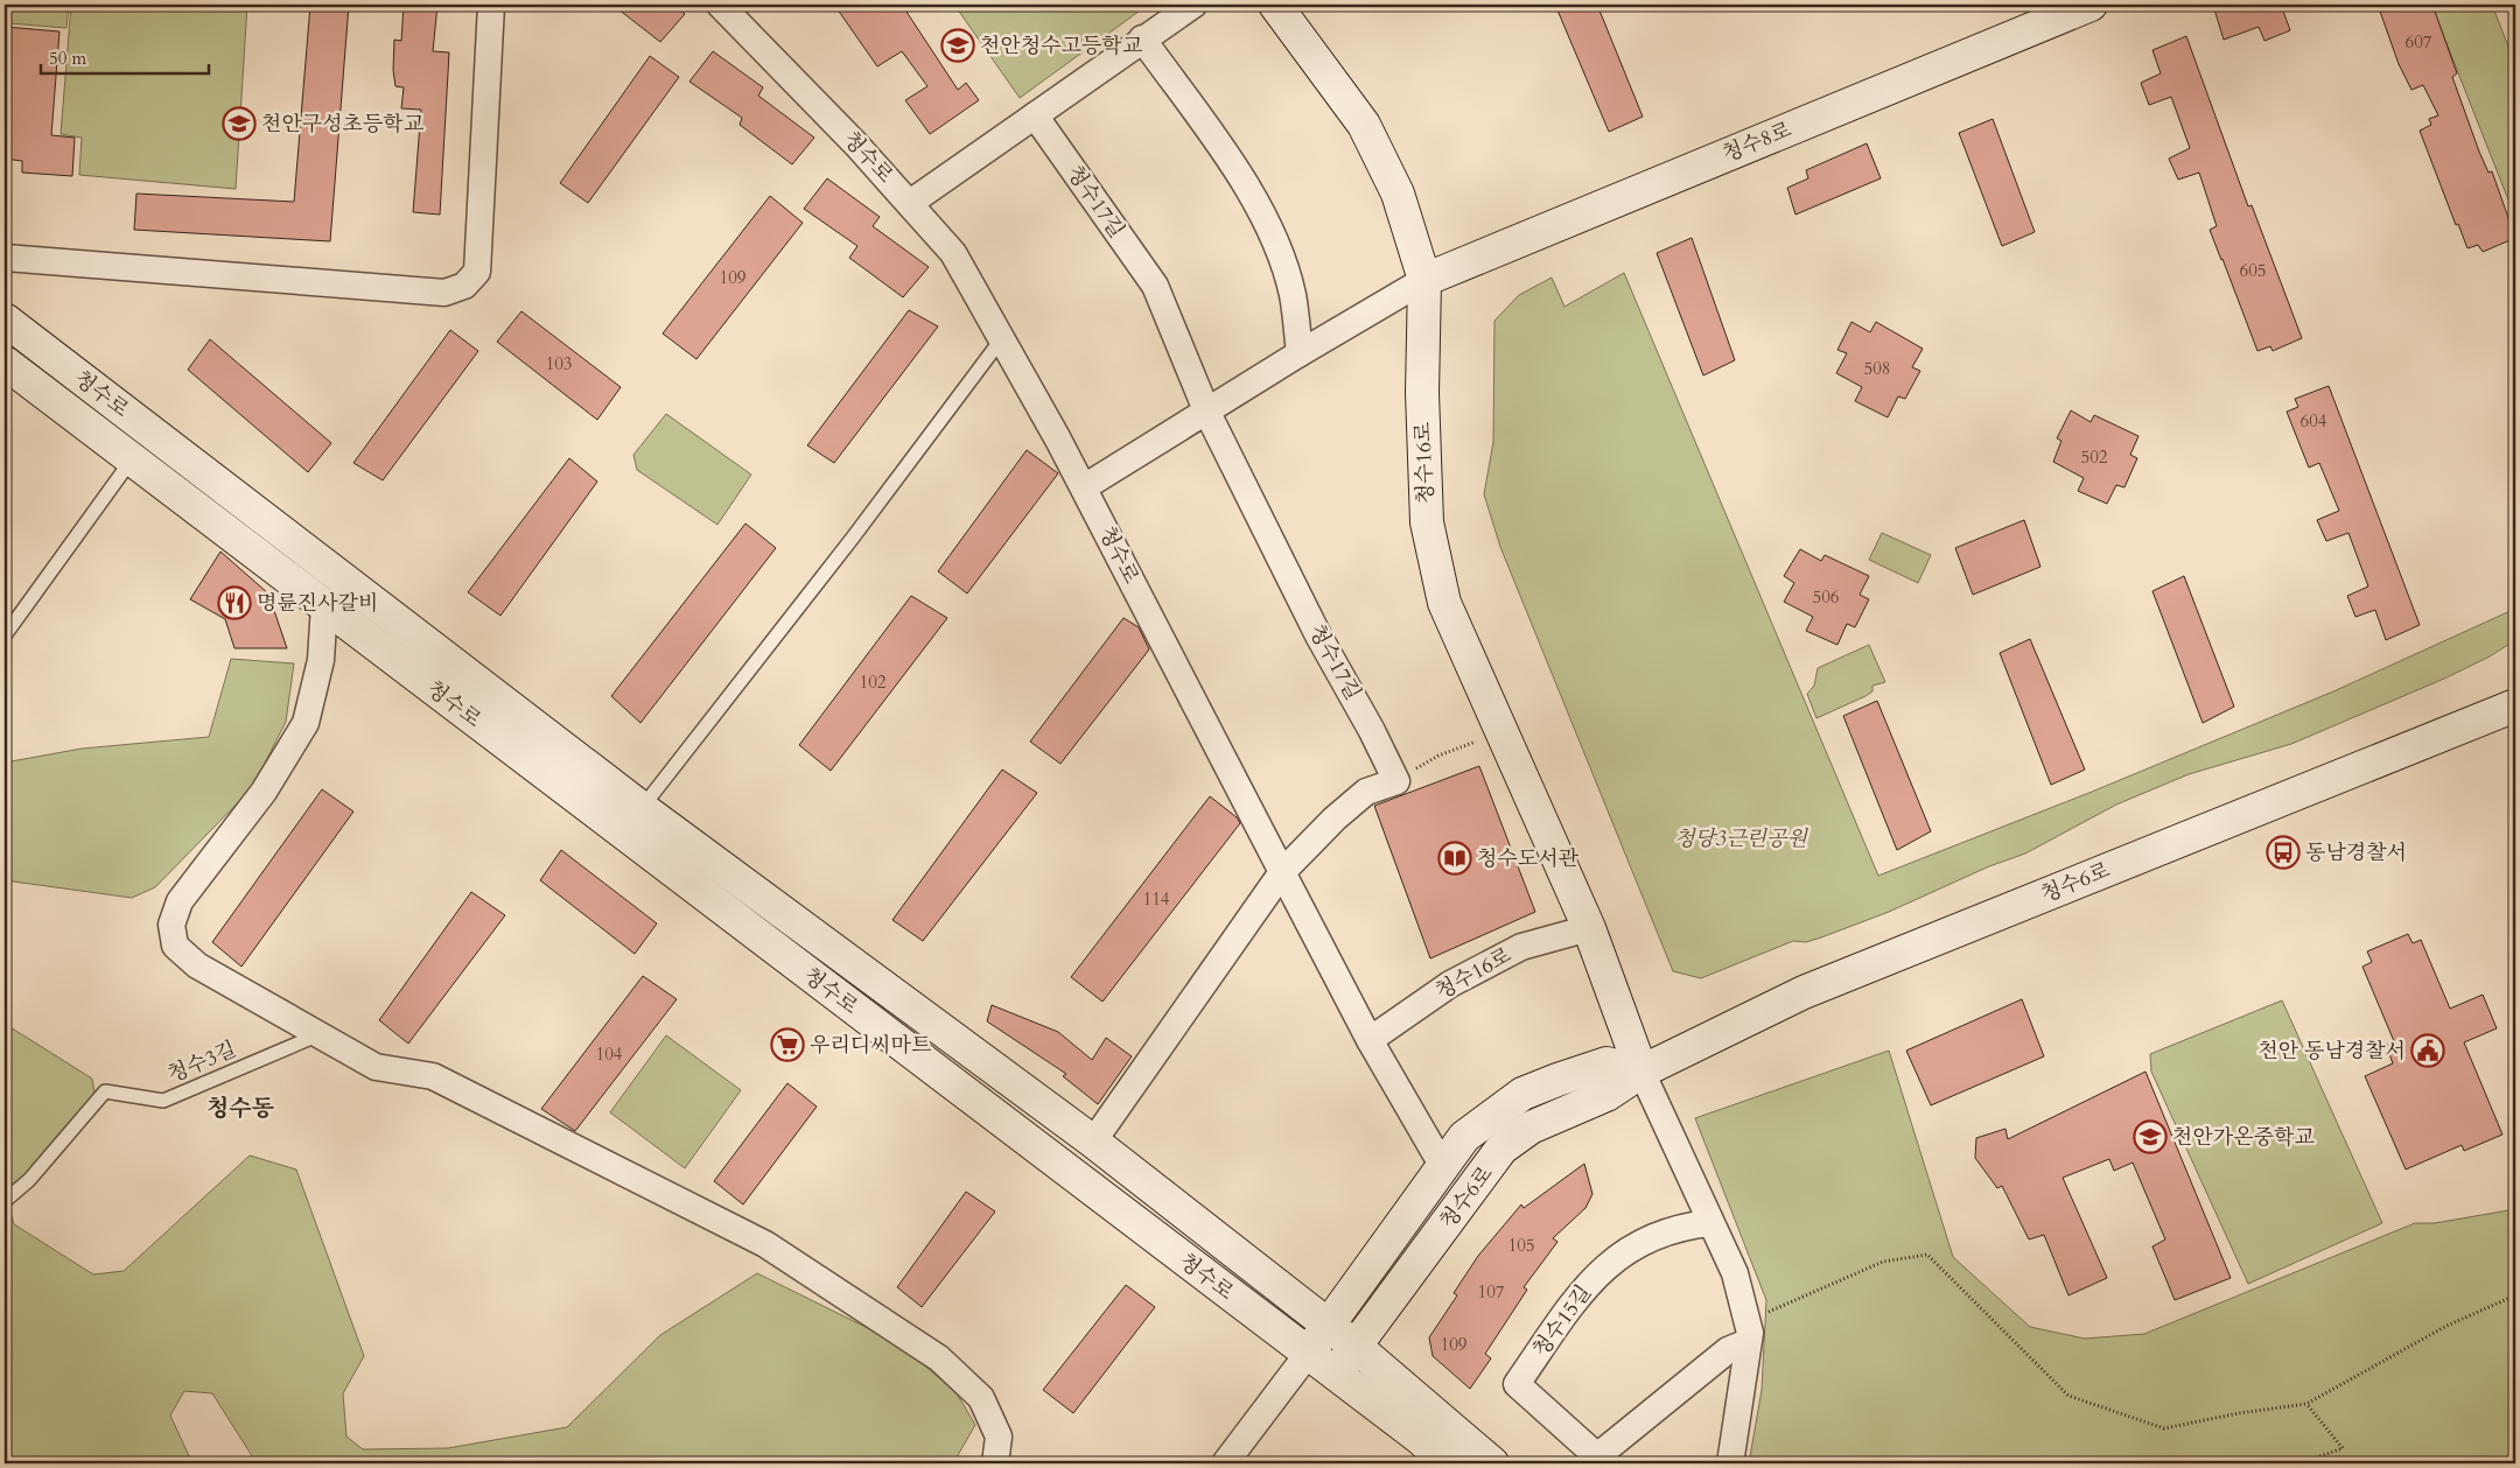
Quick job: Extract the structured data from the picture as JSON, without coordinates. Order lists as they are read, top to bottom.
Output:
{
  "streets": {
    "street": [
      "청수8로",
      "청수로",
      "청수17길",
      "청수16로",
      "청수6로",
      "청수15길"
    ],
    "lane": ["청수3길"]
  },
  "crossings": [
    ["청수8로", "청수16로"],
    ["청수로", "청수6로"],
    ["청수16로", "청수6로"]
  ],
  "districts": ["청수동"],
  "parks": ["청당3근린공원"],
  "places": {
    "school or university": ["천안청수고등학교", "천안구성초등학교", "천안가온중학교"],
    "restaurant": ["명륜진사갈비"],
    "bus stop": ["동남경찰서"],
    "library": ["청수도서관"],
    "supermarket": ["우리디씨마트"],
    "public building": ["천안 동남경찰서"]
  },
  "house_numbers": [
    "607",
    "605",
    "109",
    "103",
    "508",
    "604",
    "502",
    "506",
    "102",
    "114",
    "104",
    "105",
    "107",
    "109"
  ],
  "scale_bar": "50 m"
}
